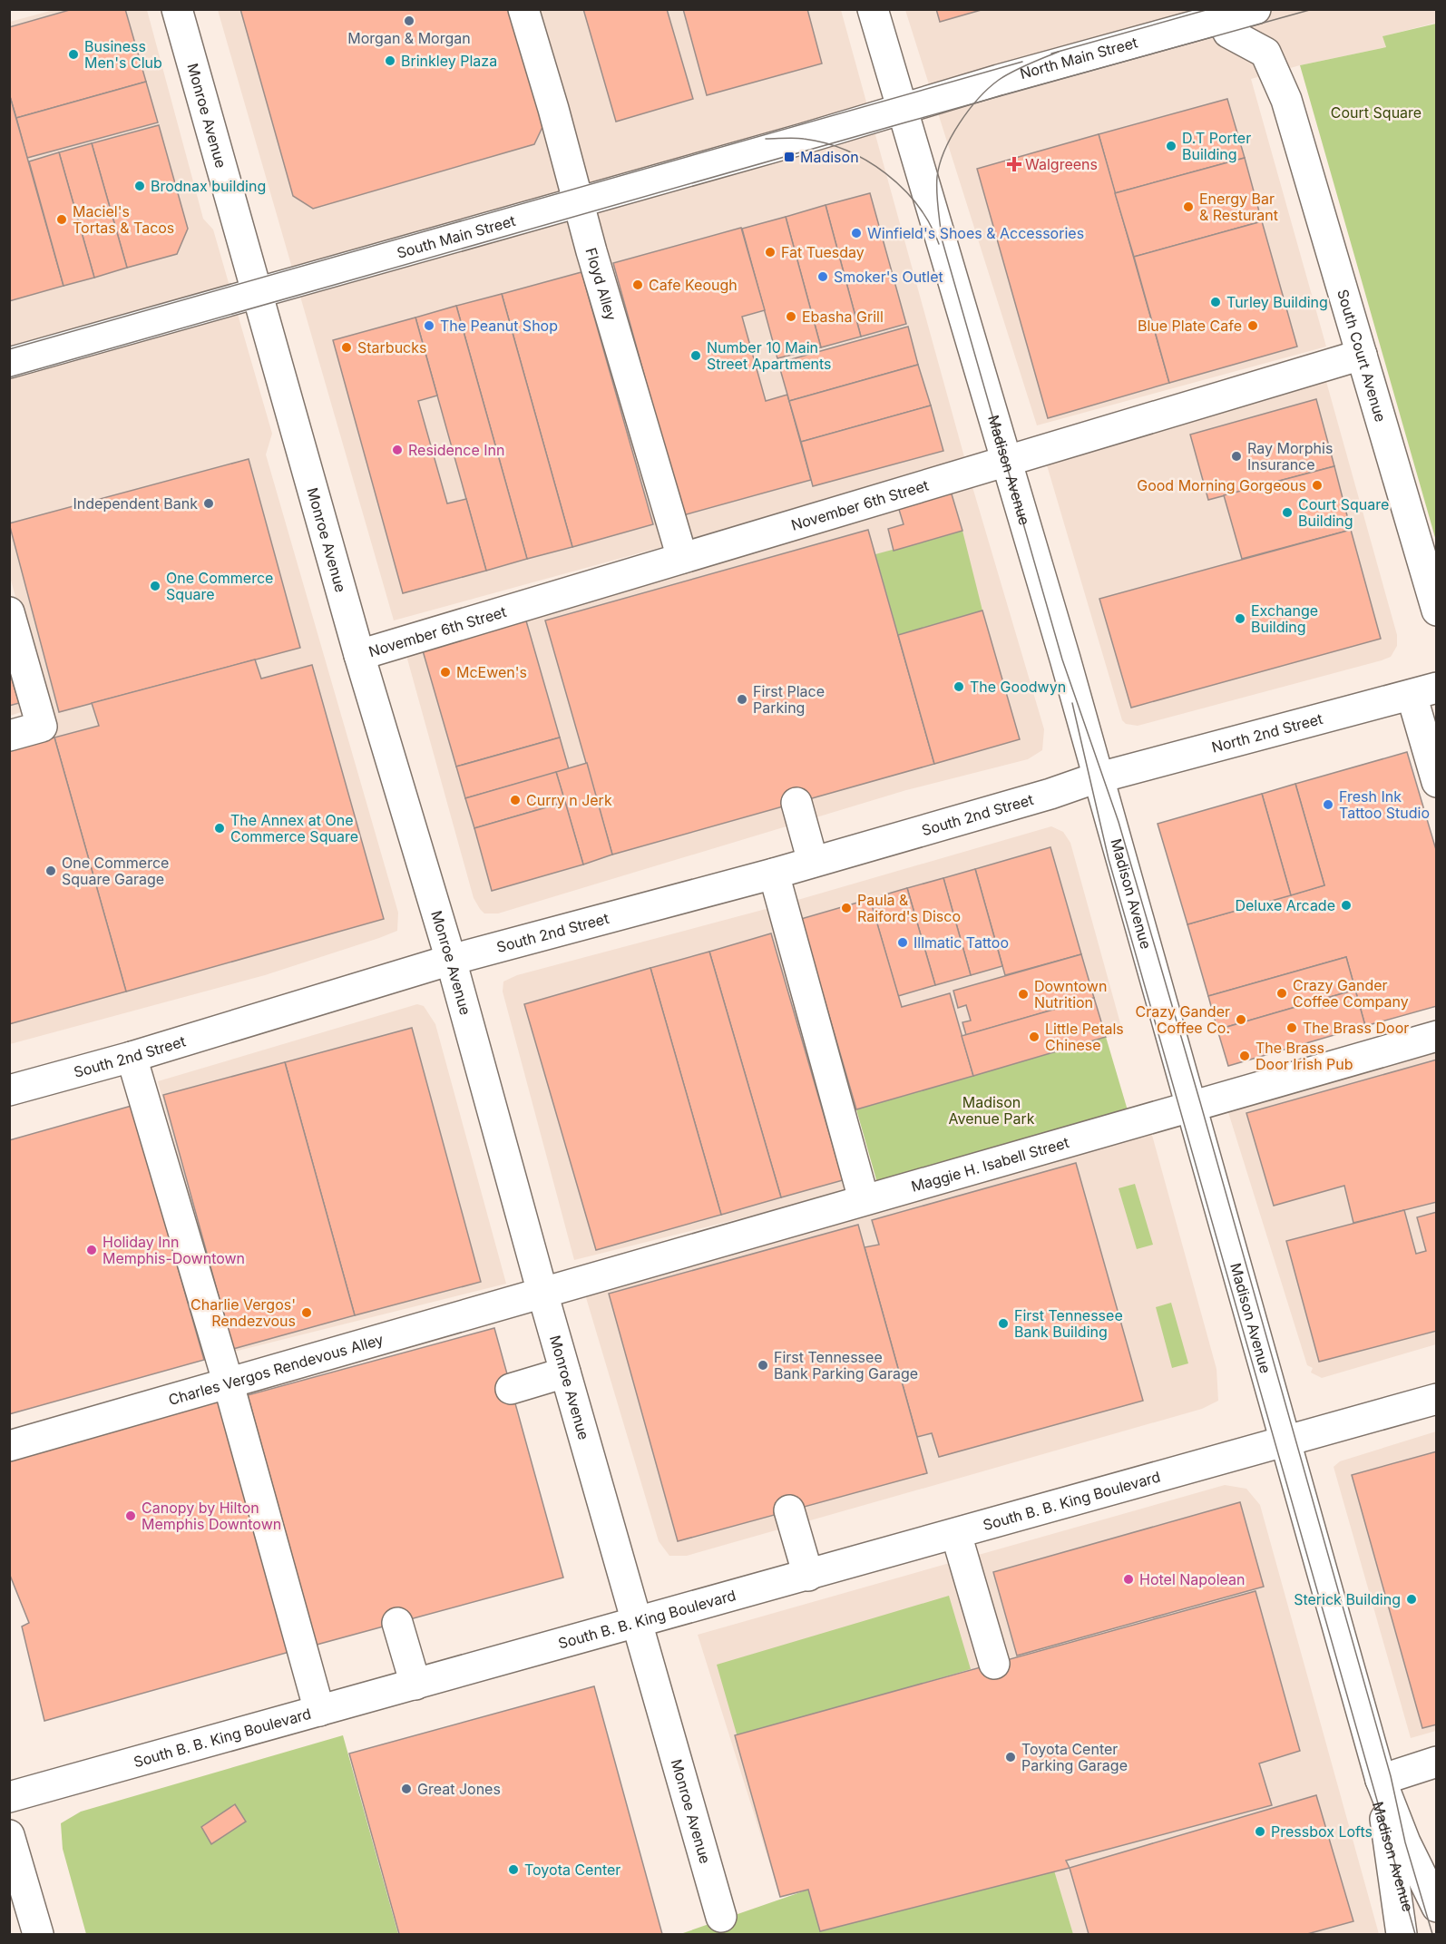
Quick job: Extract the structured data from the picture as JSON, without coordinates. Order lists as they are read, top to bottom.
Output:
{
  "streets": {
    "street": [
      "North Main Street",
      "Monroe Avenue",
      "South Main Street",
      "Floyd Alley",
      "South Court Avenue",
      "Madison Avenue",
      "November 6th Street",
      "North 2nd Street",
      "South 2nd Street",
      "Maggie H. Isabell Street",
      "Charles Vergos Rendevous Alley",
      "South B. B. King Boulevard"
    ]
  },
  "crossings": [
    ["North Main Street", "South Main Street"],
    ["North Main Street", "South Court Avenue"],
    ["North Main Street", "Madison Avenue"],
    ["Monroe Avenue", "South Main Street"],
    ["Monroe Avenue", "November 6th Street"],
    ["Monroe Avenue", "South 2nd Street"],
    ["Monroe Avenue", "Maggie H. Isabell Street"],
    ["Monroe Avenue", "Charles Vergos Rendevous Alley"],
    ["Monroe Avenue", "South B. B. King Boulevard"],
    ["South Main Street", "Floyd Alley"],
    ["South Main Street", "Madison Avenue"],
    ["Floyd Alley", "November 6th Street"],
    ["South Court Avenue", "November 6th Street"],
    ["Madison Avenue", "November 6th Street"],
    ["Madison Avenue", "North 2nd Street"],
    ["Madison Avenue", "South 2nd Street"],
    ["Madison Avenue", "Maggie H. Isabell Street"],
    ["Madison Avenue", "South B. B. King Boulevard"],
    ["North 2nd Street", "South 2nd Street"],
    ["Maggie H. Isabell Street", "Charles Vergos Rendevous Alley"]
  ],
  "parks": ["Court Square", "Madison Avenue Park"],
  "places": {
    "other": [
      "Morgan & Morgan",
      "Business Men's Club",
      "Brinkley Plaza",
      "D.T Porter Building",
      "Brodnax building",
      "Energy Bar & Resturant",
      "Maciel's Tortas & Tacos",
      "Winfield's Shoes & Accessories",
      "Fat Tuesday",
      "Smoker's Outlet",
      "Cafe Keough",
      "Turley Building",
      "Ebasha Grill",
      "The Peanut Shop",
      "Blue Plate Cafe",
      "Starbucks",
      "Number 10 Main Street Apartments",
      "Residence Inn",
      "Ray Morphis Insurance",
      "Good Morning Gorgeous",
      "Independent Bank",
      "Court Square Building",
      "One Commerce Square",
      "Exchange Building",
      "McEwen's",
      "The Goodwyn",
      "First Place Parking",
      "Curry n Jerk",
      "Fresh Ink Tattoo Studio",
      "The Annex at One Commerce Square",
      "One Commerce Square Garage",
      "Deluxe Arcade",
      "Paula & Raiford's Disco",
      "Illmatic Tattoo",
      "Crazy Gander Coffee Company",
      "Downtown Nutrition",
      "Crazy Gander Coffee Co.",
      "The Brass Door",
      "Little Petals Chinese",
      "The Brass Door Irish Pub",
      "Holiday Inn Memphis-Downtown",
      "Charlie Vergos' Rendezvous",
      "First Tennessee Bank Building",
      "First Tennessee Bank Parking Garage",
      "Canopy by Hilton Memphis Downtown",
      "Hotel Napolean",
      "Sterick Building",
      "Toyota Center Parking Garage",
      "Great Jones",
      "Pressbox Lofts",
      "Toyota Center"
    ],
    "transit": ["Madison"],
    "health": ["Walgreens"]
  }
}
